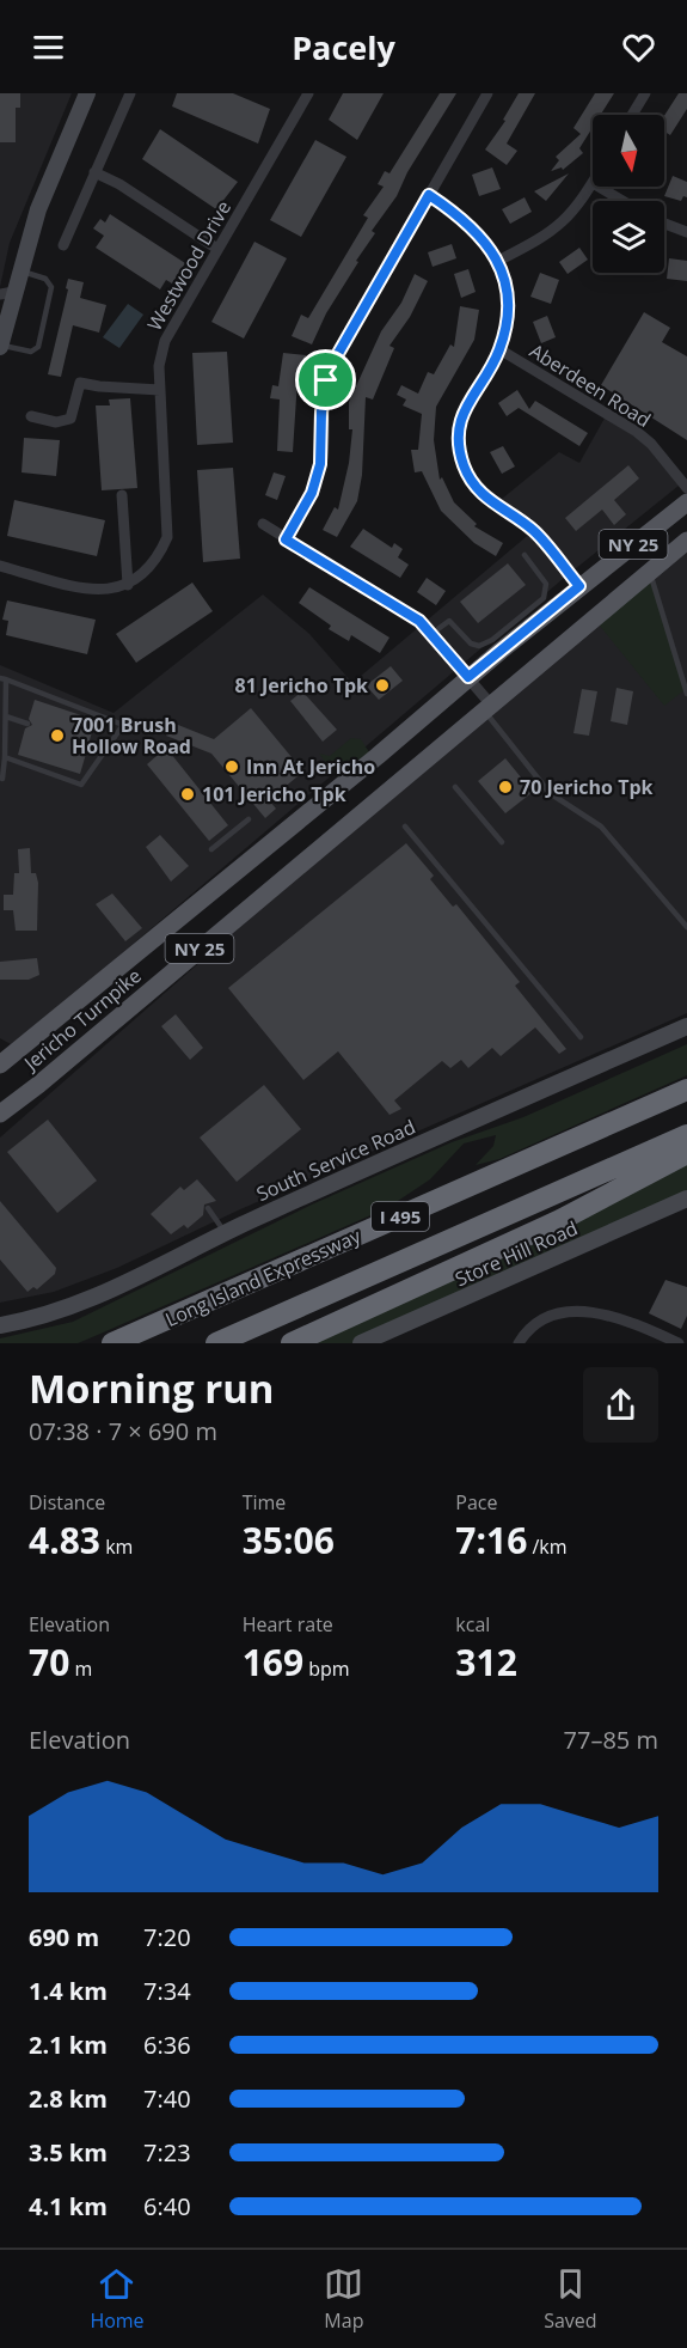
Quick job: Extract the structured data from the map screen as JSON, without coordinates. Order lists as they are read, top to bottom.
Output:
{
  "streets": {
    "highway": ["I 495", "Long Island Expressway"],
    "main road": [
      "NY 25",
      "Jericho Turnpike",
      "South Service Road",
      "Store Hill Road"
    ],
    "street": ["Westwood Drive", "Aberdeen Road"]
  },
  "places": [
    "81 Jericho Tpk",
    "7001 Brush Hollow Road",
    "Inn At Jericho",
    "70 Jericho Tpk",
    "101 Jericho Tpk"
  ],
  "north": "bottom",
  "page": {
    "header": "Pacely",
    "heading": ["Morning run", "07:38 · 7 × 690 m"],
    "stats": [
      ["Distance", "4.83 km"],
      ["Time", "35:06"],
      ["Pace", "7:16 /km"],
      ["Elevation", "70 m"],
      ["Heart rate", "169 bpm"],
      ["kcal", "312"]
    ],
    "chart": ["Elevation", "77–85 m"],
    "list": [
      {
        "name": "690 m",
        "note": "7:20"
      },
      {
        "name": "1.4 km",
        "note": "7:34"
      },
      {
        "name": "2.1 km",
        "note": "6:36"
      },
      {
        "name": "2.8 km",
        "note": "7:40"
      },
      {
        "name": "3.5 km",
        "note": "7:23"
      },
      {
        "name": "4.1 km",
        "note": "6:40"
      }
    ],
    "tabs": ["Home", "Map", "Saved"]
  }
}
